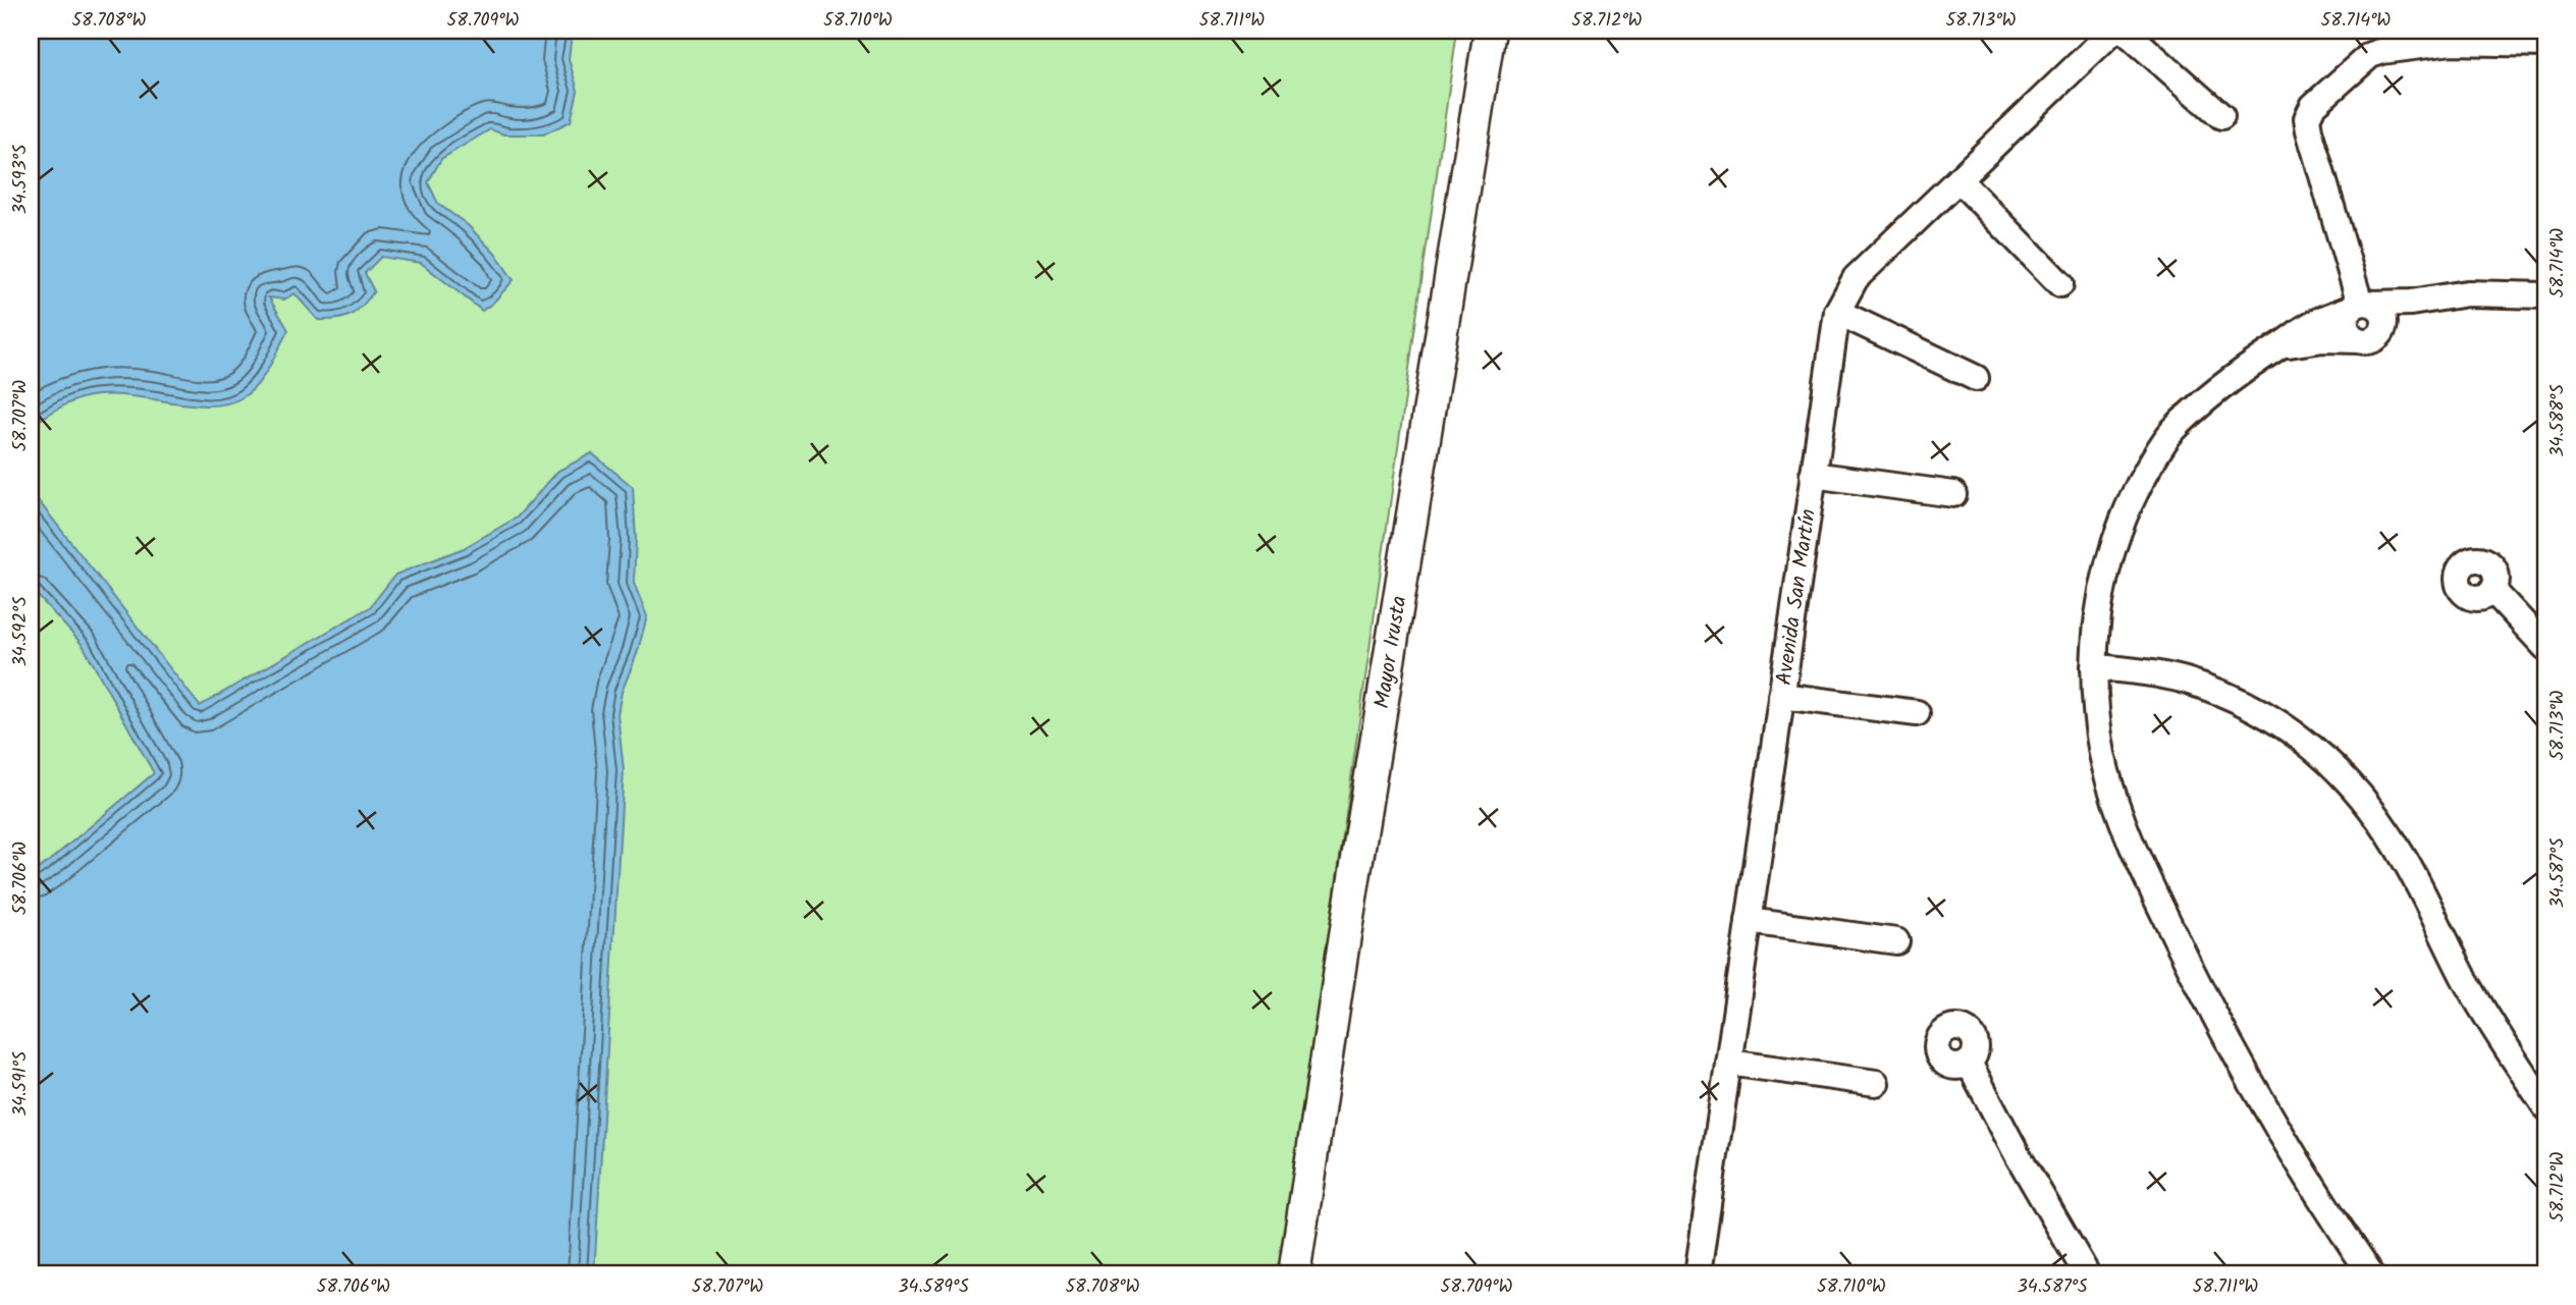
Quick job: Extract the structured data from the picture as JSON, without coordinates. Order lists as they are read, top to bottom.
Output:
{
  "streets": {
    "main road": ["Mayor Irusta"],
    "street": ["Avenida San Martín"]
  },
  "coordinates": [
    "58.708°W",
    "58.709°W",
    "58.710°W",
    "58.711°W",
    "58.712°W",
    "58.713°W",
    "58.714°W",
    "34.593°S",
    "58.707°W",
    "34.588°S",
    "34.592°S",
    "34.587°S",
    "58.706°W",
    "34.591°S",
    "34.589°S"
  ]
}
